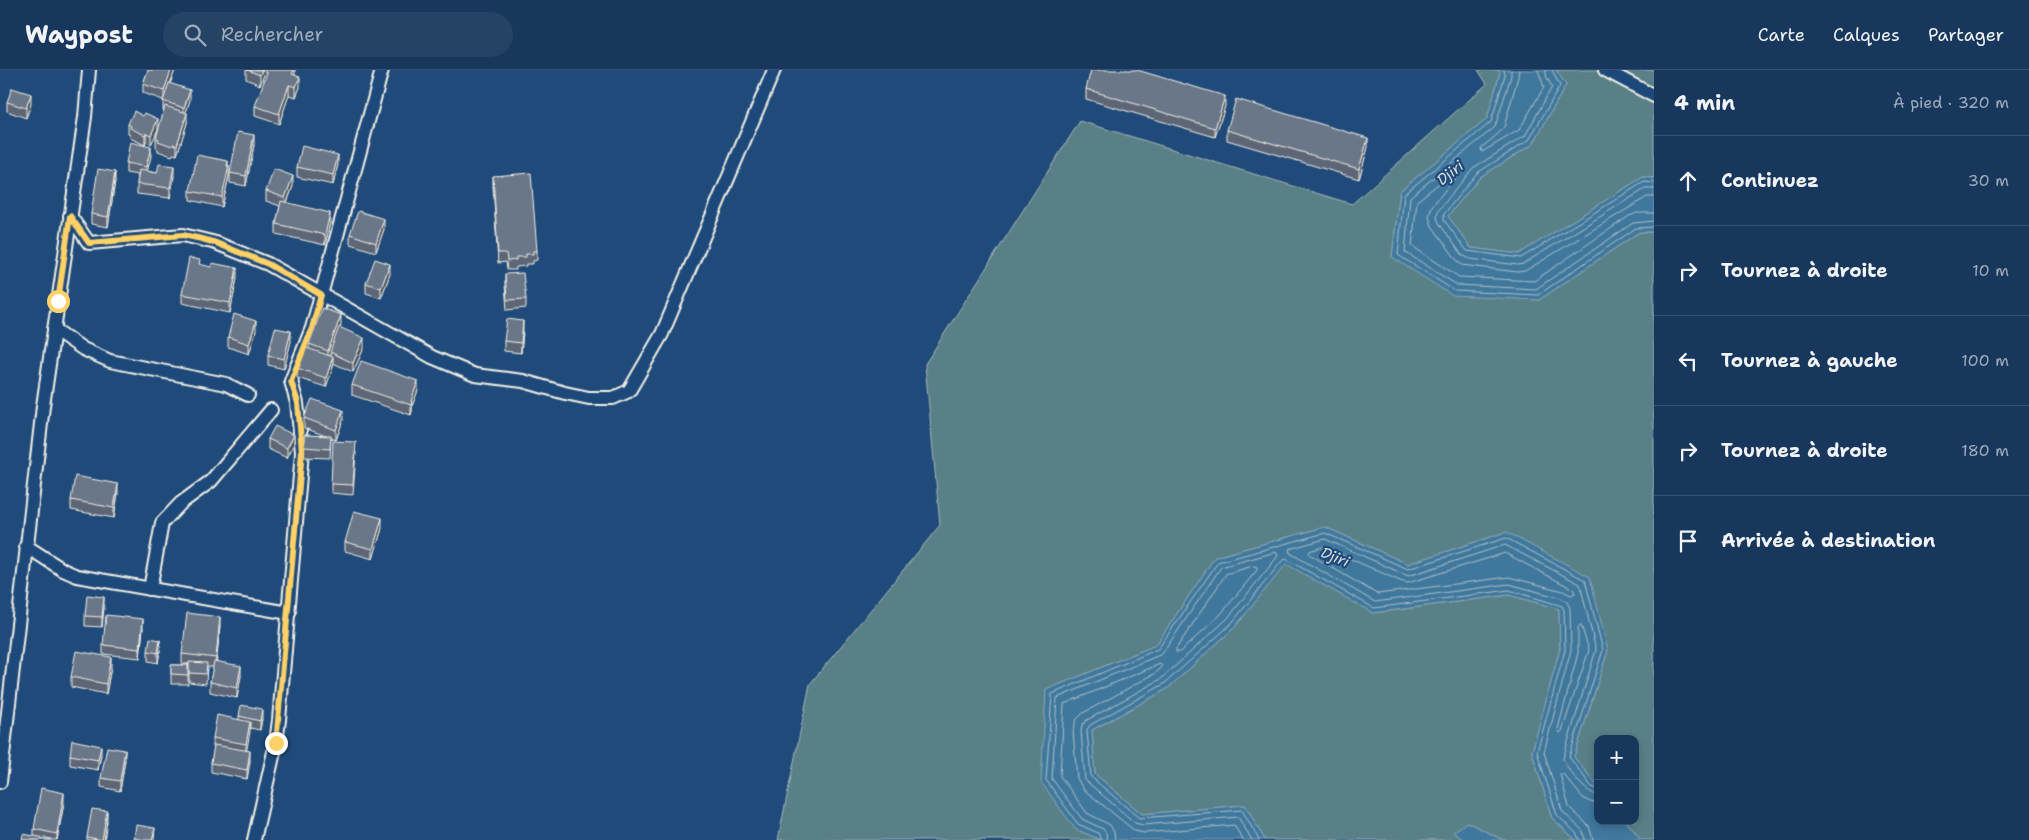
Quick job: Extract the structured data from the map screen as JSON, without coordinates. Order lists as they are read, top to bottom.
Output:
{
  "water": ["Djiri"],
  "page": {
    "header": "Waypost",
    "search": "Rechercher",
    "nav": ["Carte", "Calques", "Partager"],
    "heading": ["4 min", "À pied · 320 m"],
    "list": [
      ["Continuez", "30 m"],
      ["Tournez à droite", "10 m"],
      ["Tournez à gauche", "100 m"],
      ["Tournez à droite", "180 m"],
      "Arrivée à destination"
    ],
    "map_buttons": ["+", "−"]
  }
}
